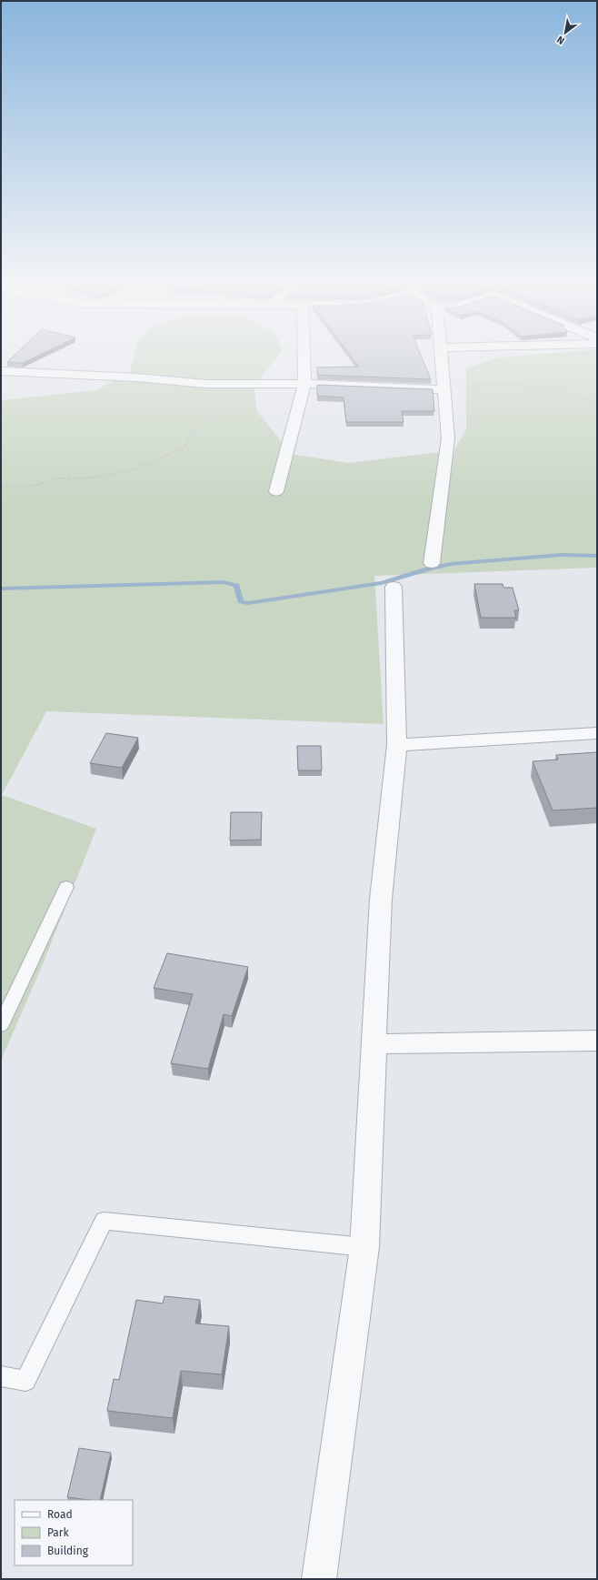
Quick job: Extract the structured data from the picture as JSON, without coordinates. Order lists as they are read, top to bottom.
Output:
{
  "legend": ["Road", "Park", "Building"],
  "north": "bottom left"
}
